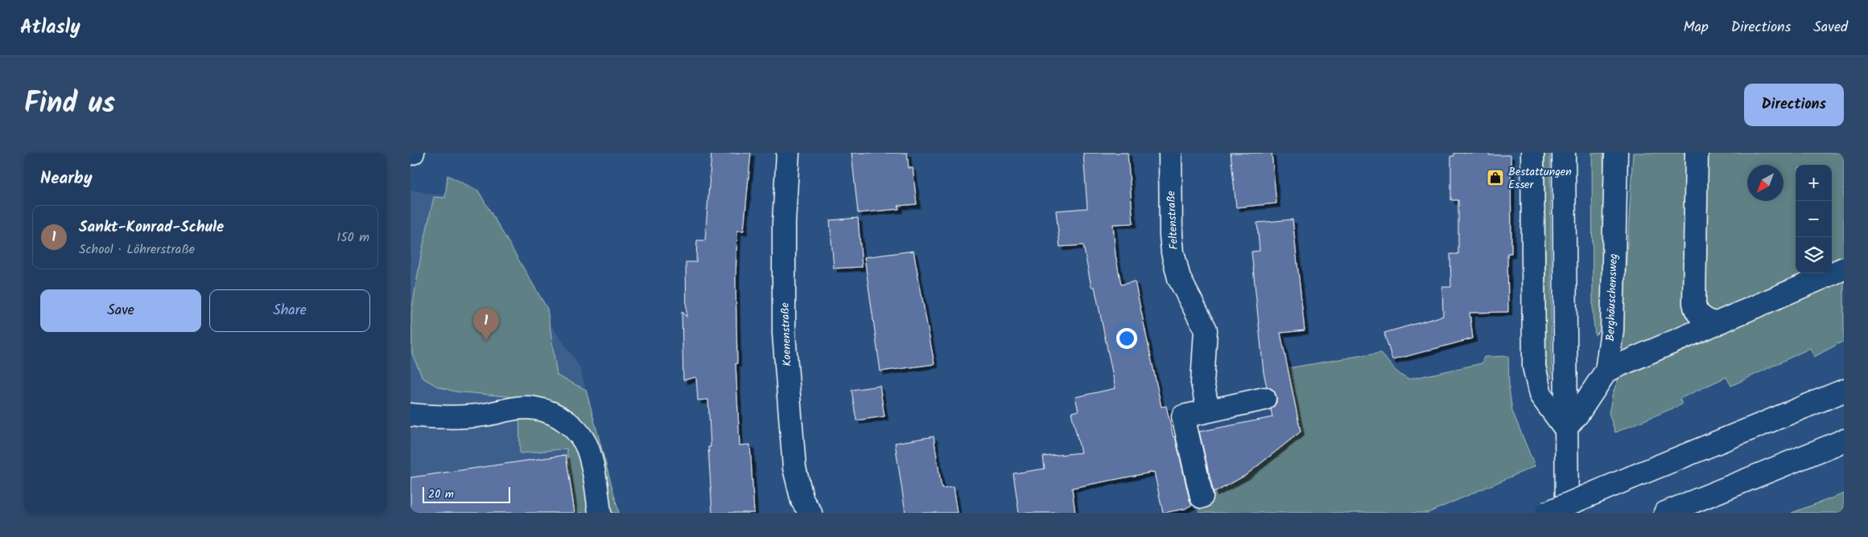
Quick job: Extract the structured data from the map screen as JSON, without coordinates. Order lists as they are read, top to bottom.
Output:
{
  "streets": {
    "main road": ["Feltenstraße", "Berghäuschensweg", "Koenenstraße"]
  },
  "places": {
    "shop": ["Bestattungen Esser"]
  },
  "scale_bar": "20 m",
  "north": "bottom left",
  "page": {
    "header": "Atlasly",
    "nav": ["Map", "Directions", "Saved"],
    "title": "Find us",
    "buttons": [
      "Directions",
      ["Save", "Share"]
    ],
    "heading": "Nearby",
    "map_buttons": ["+", "−"],
    "list": [
      {
        "mark": "1",
        "name": "Sankt-Konrad-Schule",
        "note": "School · Löhrerstraße",
        "value": "150 m"
      }
    ],
    "pins": "1",
    "scale": "20 m"
  }
}
